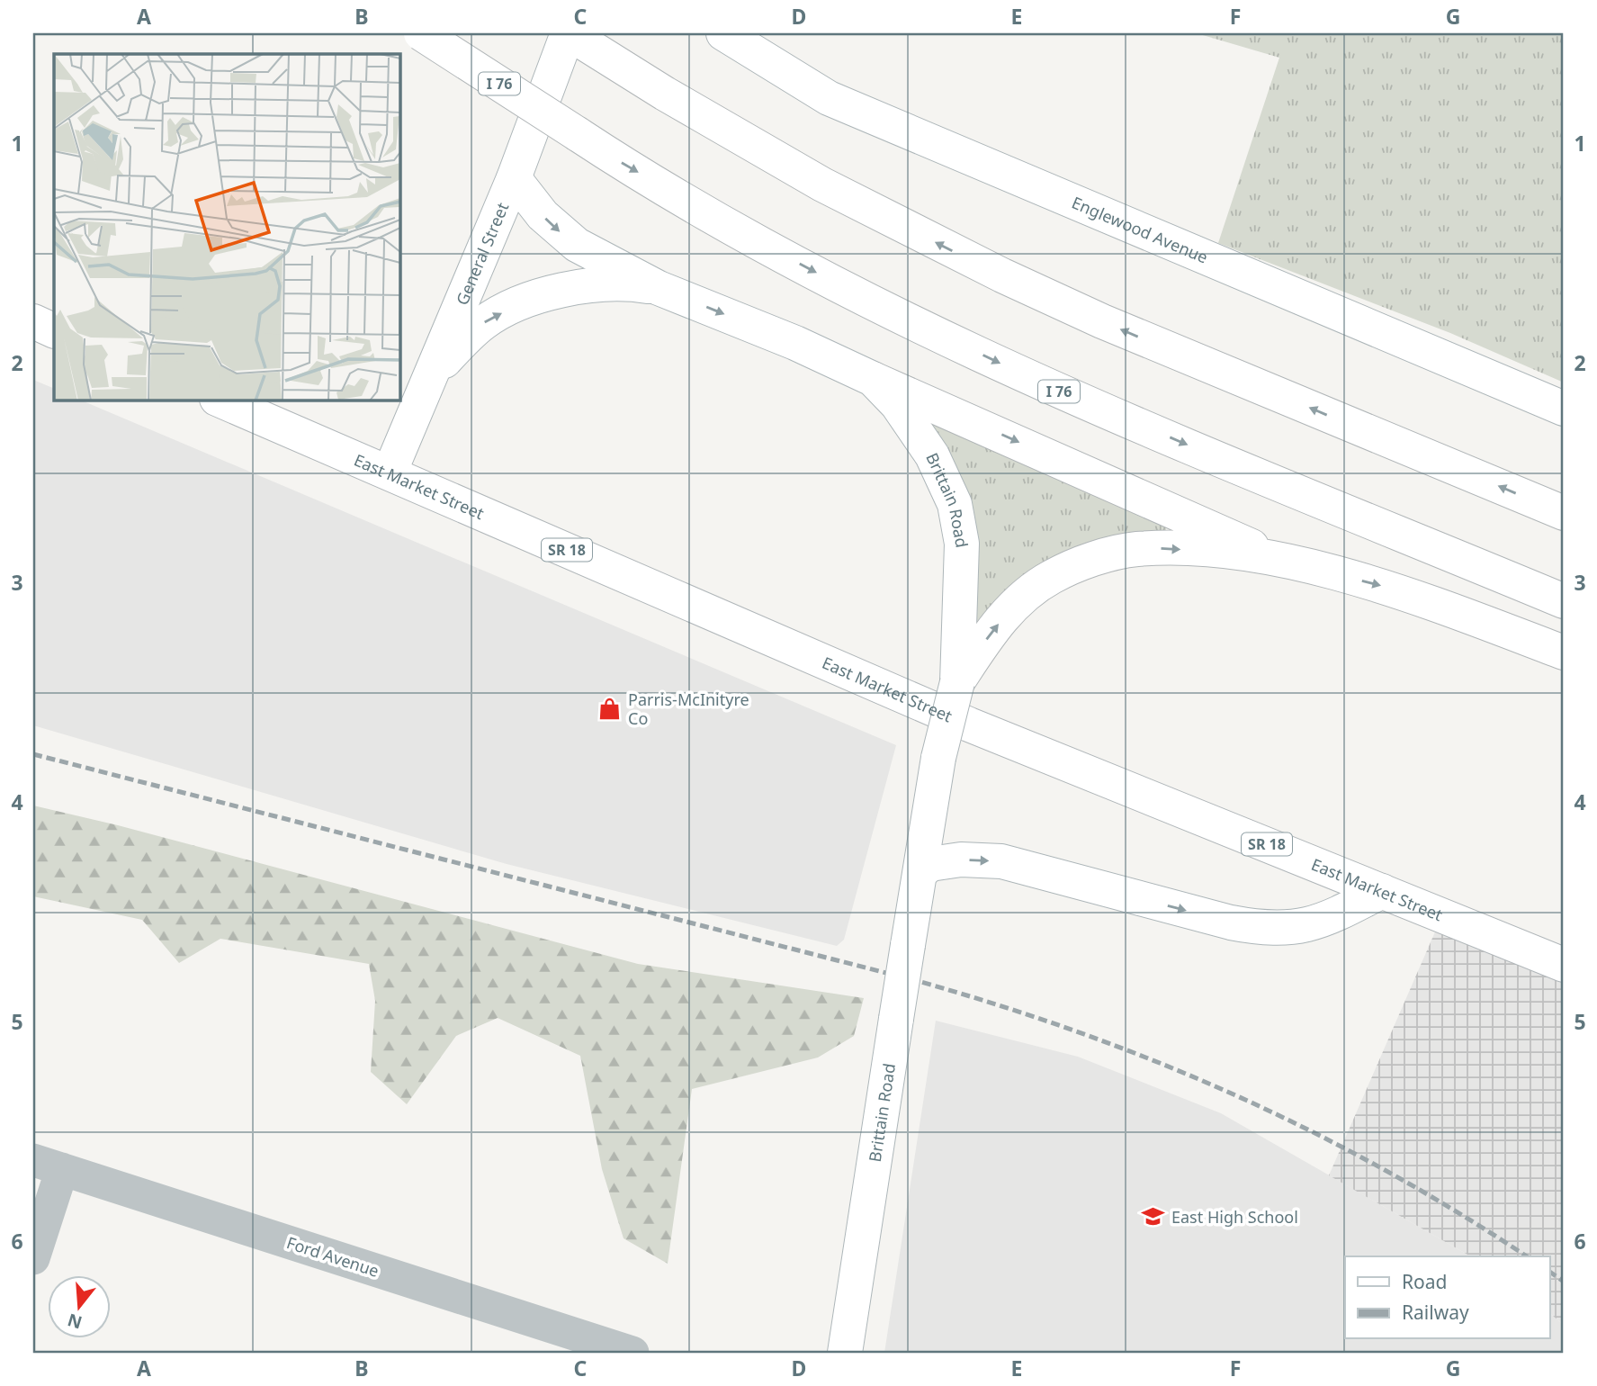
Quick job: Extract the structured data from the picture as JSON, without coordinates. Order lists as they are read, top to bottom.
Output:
{
  "streets": {
    "main road": [
      "I 76",
      "Englewood Avenue",
      "General Street",
      "East Market Street",
      "Brittain Road",
      "SR 18"
    ],
    "street": ["Ford Avenue"]
  },
  "crossings": [
    ["General Street", "East Market Street"]
  ],
  "places": {
    "shop": ["Parris-McInityre Co"],
    "school or university": ["East High School"]
  },
  "legend": ["Road", "Railway"],
  "north": "bottom",
  "grid": {
    "columns": [
      "A",
      "B",
      "C",
      "D",
      "E",
      "F",
      "G"
    ],
    "rows": [
      "1",
      "2",
      "3",
      "4",
      "5",
      "6"
    ]
  }
}
